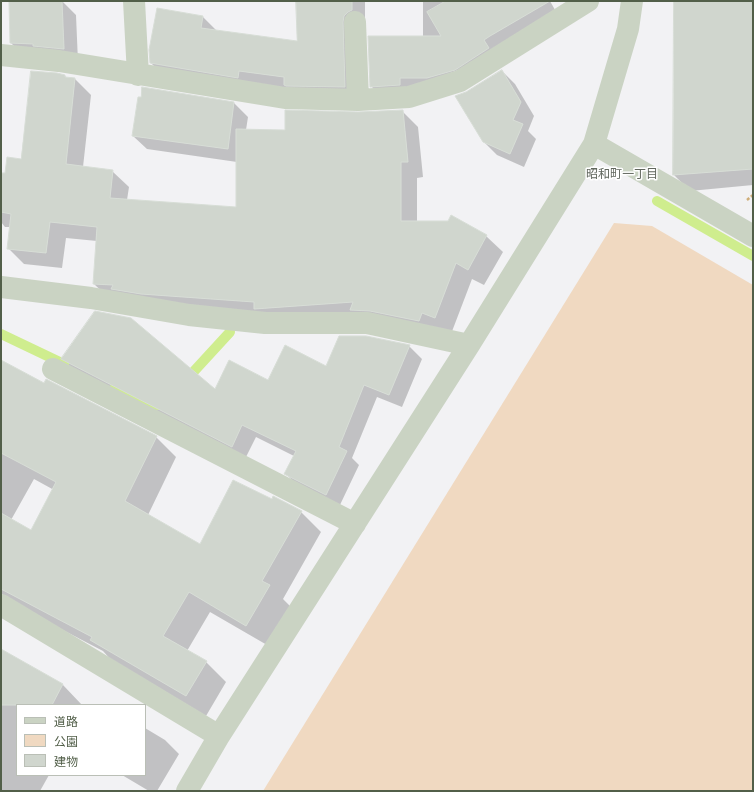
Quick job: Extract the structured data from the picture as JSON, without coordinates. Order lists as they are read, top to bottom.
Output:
{
  "districts": ["昭和町一丁目"],
  "legend": ["道路", "公園", "建物"]
}
